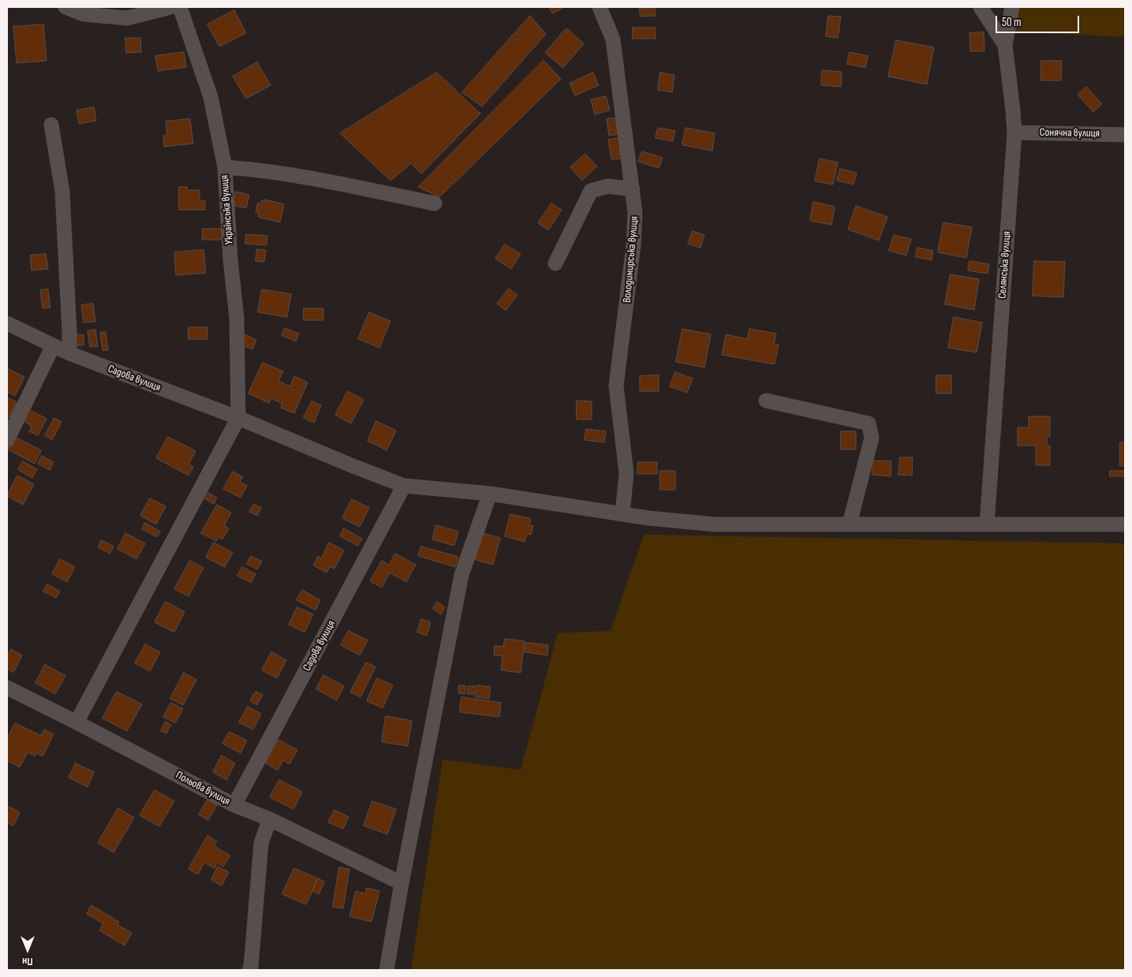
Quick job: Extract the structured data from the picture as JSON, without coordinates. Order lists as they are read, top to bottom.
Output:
{
  "streets": {
    "street": [
      "Сонячна вулиця",
      "Українська вулиця",
      "Володимирська вулиця",
      "Селянська вулиця",
      "Садова вулиця",
      "Польова вулиця"
    ]
  },
  "crossings": [
    ["Сонячна вулиця", "Селянська вулиця"],
    ["Українська вулиця", "Садова вулиця"],
    ["Володимирська вулиця", "Садова вулиця"],
    ["Селянська вулиця", "Садова вулиця"],
    ["Садова вулиця", "Польова вулиця"]
  ],
  "scale_bar": "50 m",
  "north": "bottom"
}
